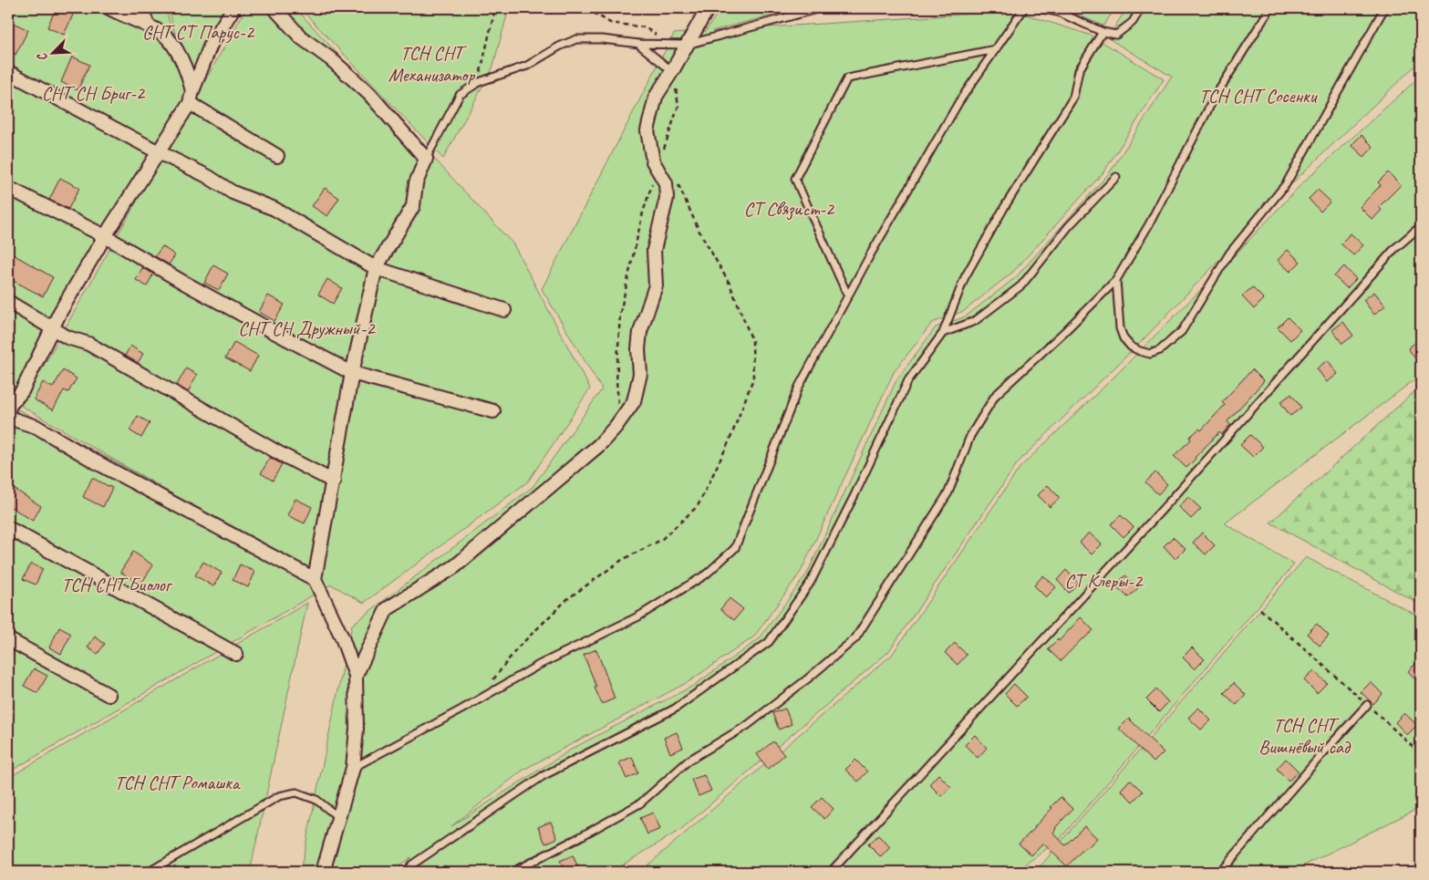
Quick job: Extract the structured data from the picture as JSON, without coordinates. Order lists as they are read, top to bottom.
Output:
{
  "parks": [
    "СНТ СТ Парус-2",
    "ТСН СНТ Механизатор",
    "СНТ СН Бриг-2",
    "ТСН СНТ Сосенки",
    "СТ Связист-2",
    "СНТ СН Дружный-2",
    "СТ Клеры-2",
    "ТСН СНТ Биолог",
    "ТСН СНТ Вишнёвый сад",
    "ТСН СНТ Ромашка"
  ],
  "north": "bottom left"
}
